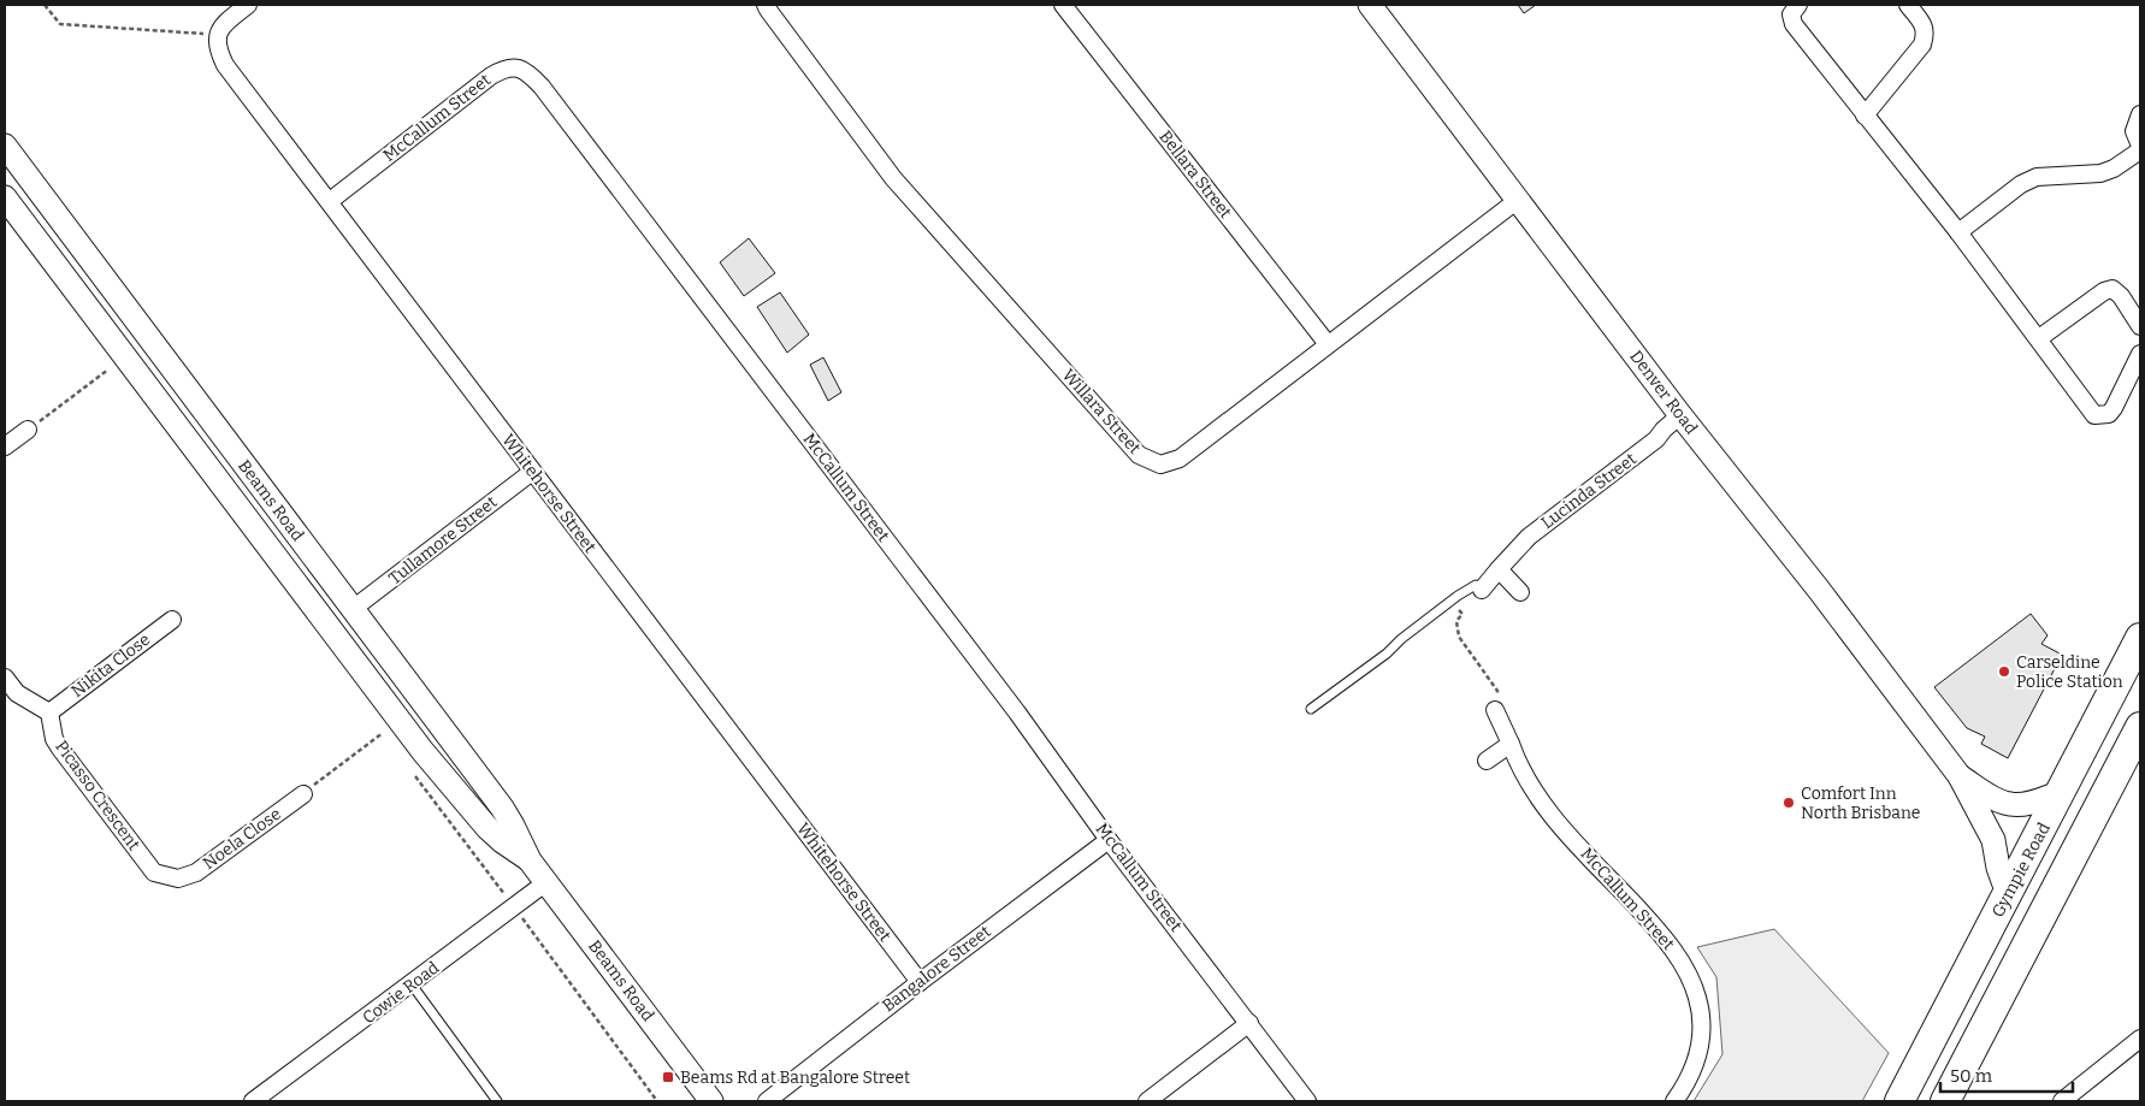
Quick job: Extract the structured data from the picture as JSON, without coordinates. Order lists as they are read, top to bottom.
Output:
{
  "streets": {
    "highway": ["Gympie Road"],
    "main road": ["Denver Road", "Beams Road"],
    "street": [
      "McCallum Street",
      "Bellara Street",
      "Willara Street",
      "Lucinda Street",
      "Whitehorse Street",
      "Tullamore Street",
      "Nikita Close",
      "Picasso Crescent",
      "Noela Close",
      "Bangalore Street",
      "Cowie Road"
    ]
  },
  "crossings": [
    ["McCallum Street", "Whitehorse Street"],
    ["McCallum Street", "Bangalore Street"],
    ["Bellara Street", "Willara Street"],
    ["Denver Road", "Willara Street"],
    ["Denver Road", "Lucinda Street"],
    ["Denver Road", "Gympie Road"],
    ["Whitehorse Street", "Tullamore Street"],
    ["Whitehorse Street", "Bangalore Street"],
    ["Beams Road", "Tullamore Street"],
    ["Beams Road", "Cowie Road"],
    ["Nikita Close", "Picasso Crescent"],
    ["Picasso Crescent", "Noela Close"]
  ],
  "places": {
    "other": ["Carseldine Police Station", "Comfort Inn North Brisbane"],
    "transit": ["Beams Rd at Bangalore Street"]
  },
  "scale_bar": "50 m"
}
